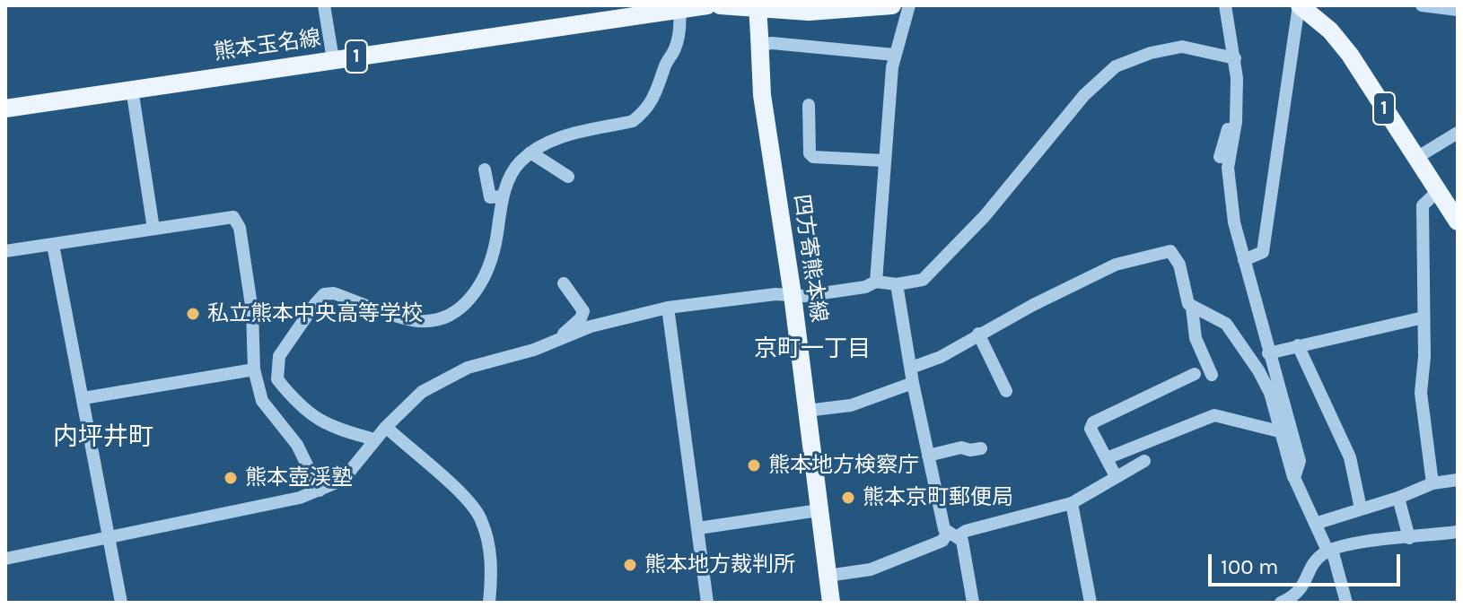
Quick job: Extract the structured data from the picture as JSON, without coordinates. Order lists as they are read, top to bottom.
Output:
{
  "streets": {
    "main road": ["熊本玉名線", "1", "四方寄熊本線"]
  },
  "districts": ["京町一丁目", "内坪井町"],
  "places": [
    "私立熊本中央高等学校",
    "熊本地方検察庁",
    "熊本壺渓塾",
    "熊本京町郵便局",
    "熊本地方裁判所"
  ],
  "scale_bar": "100 m"
}
